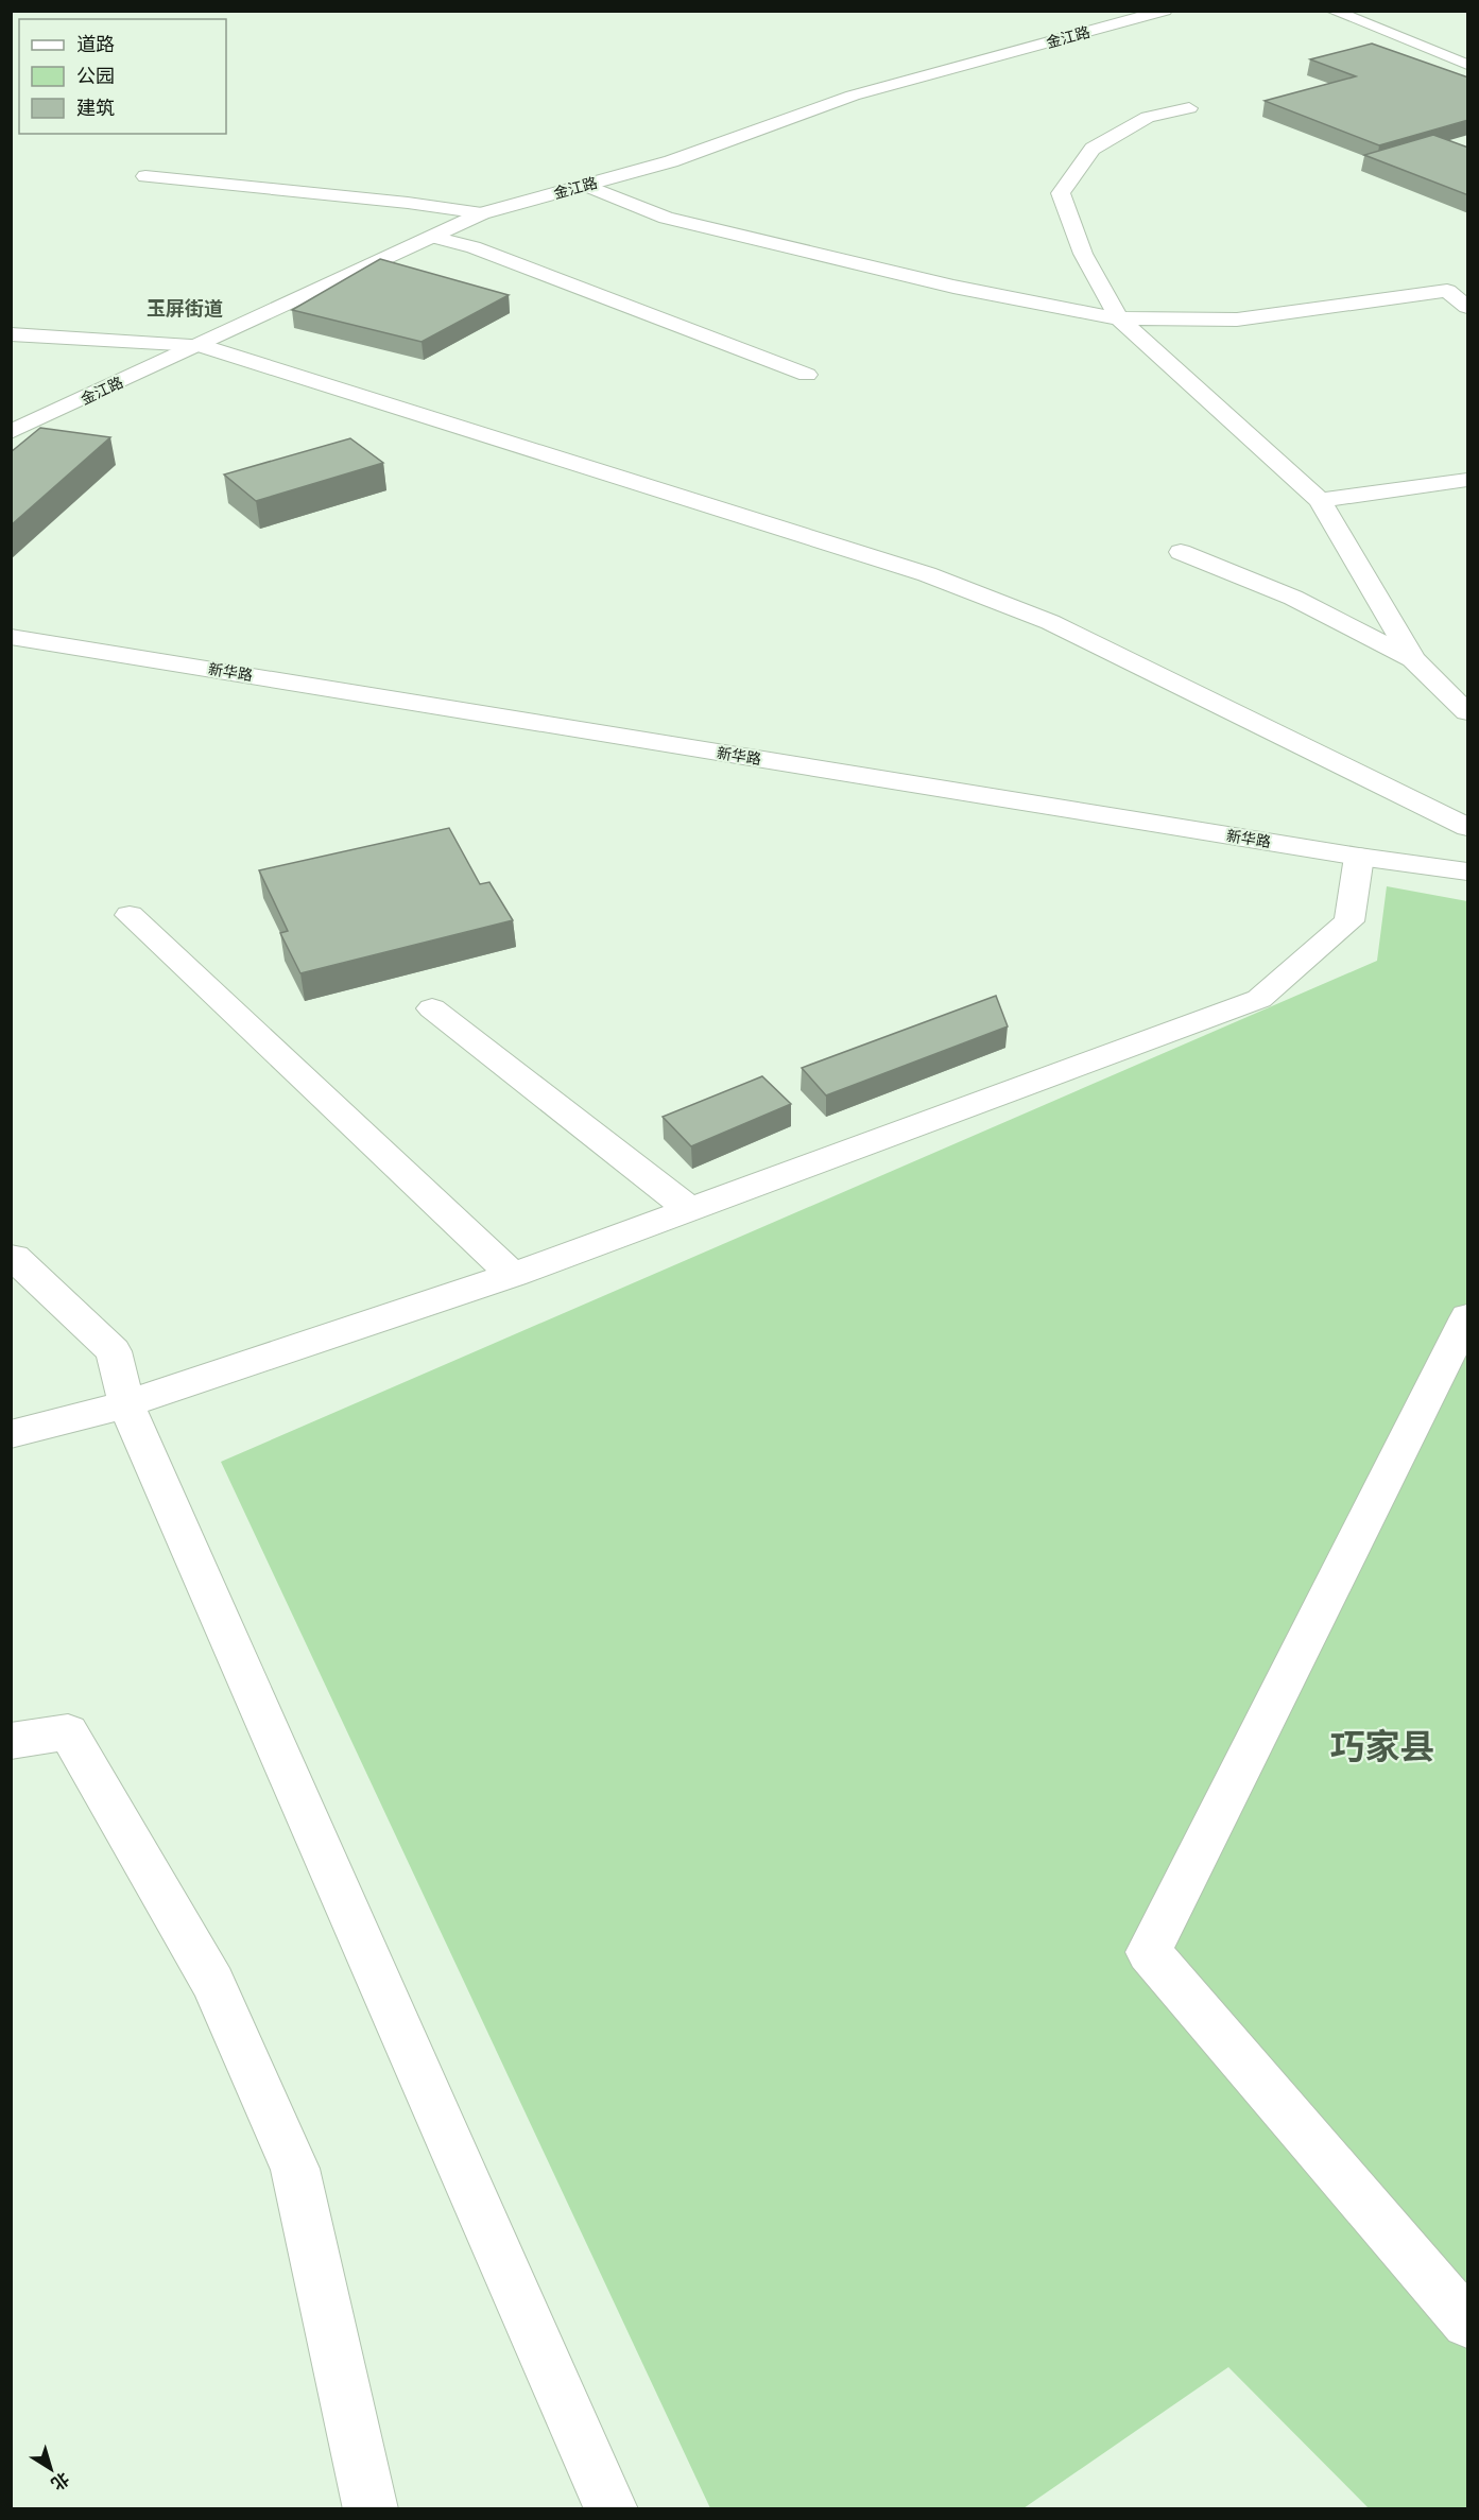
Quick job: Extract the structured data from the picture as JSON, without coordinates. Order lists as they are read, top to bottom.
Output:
{
  "streets": {
    "street": ["金江路", "新华路"]
  },
  "districts": ["玉屏街道", "巧家县"],
  "legend": ["道路", "公园", "建筑"],
  "north": "bottom right"
}
